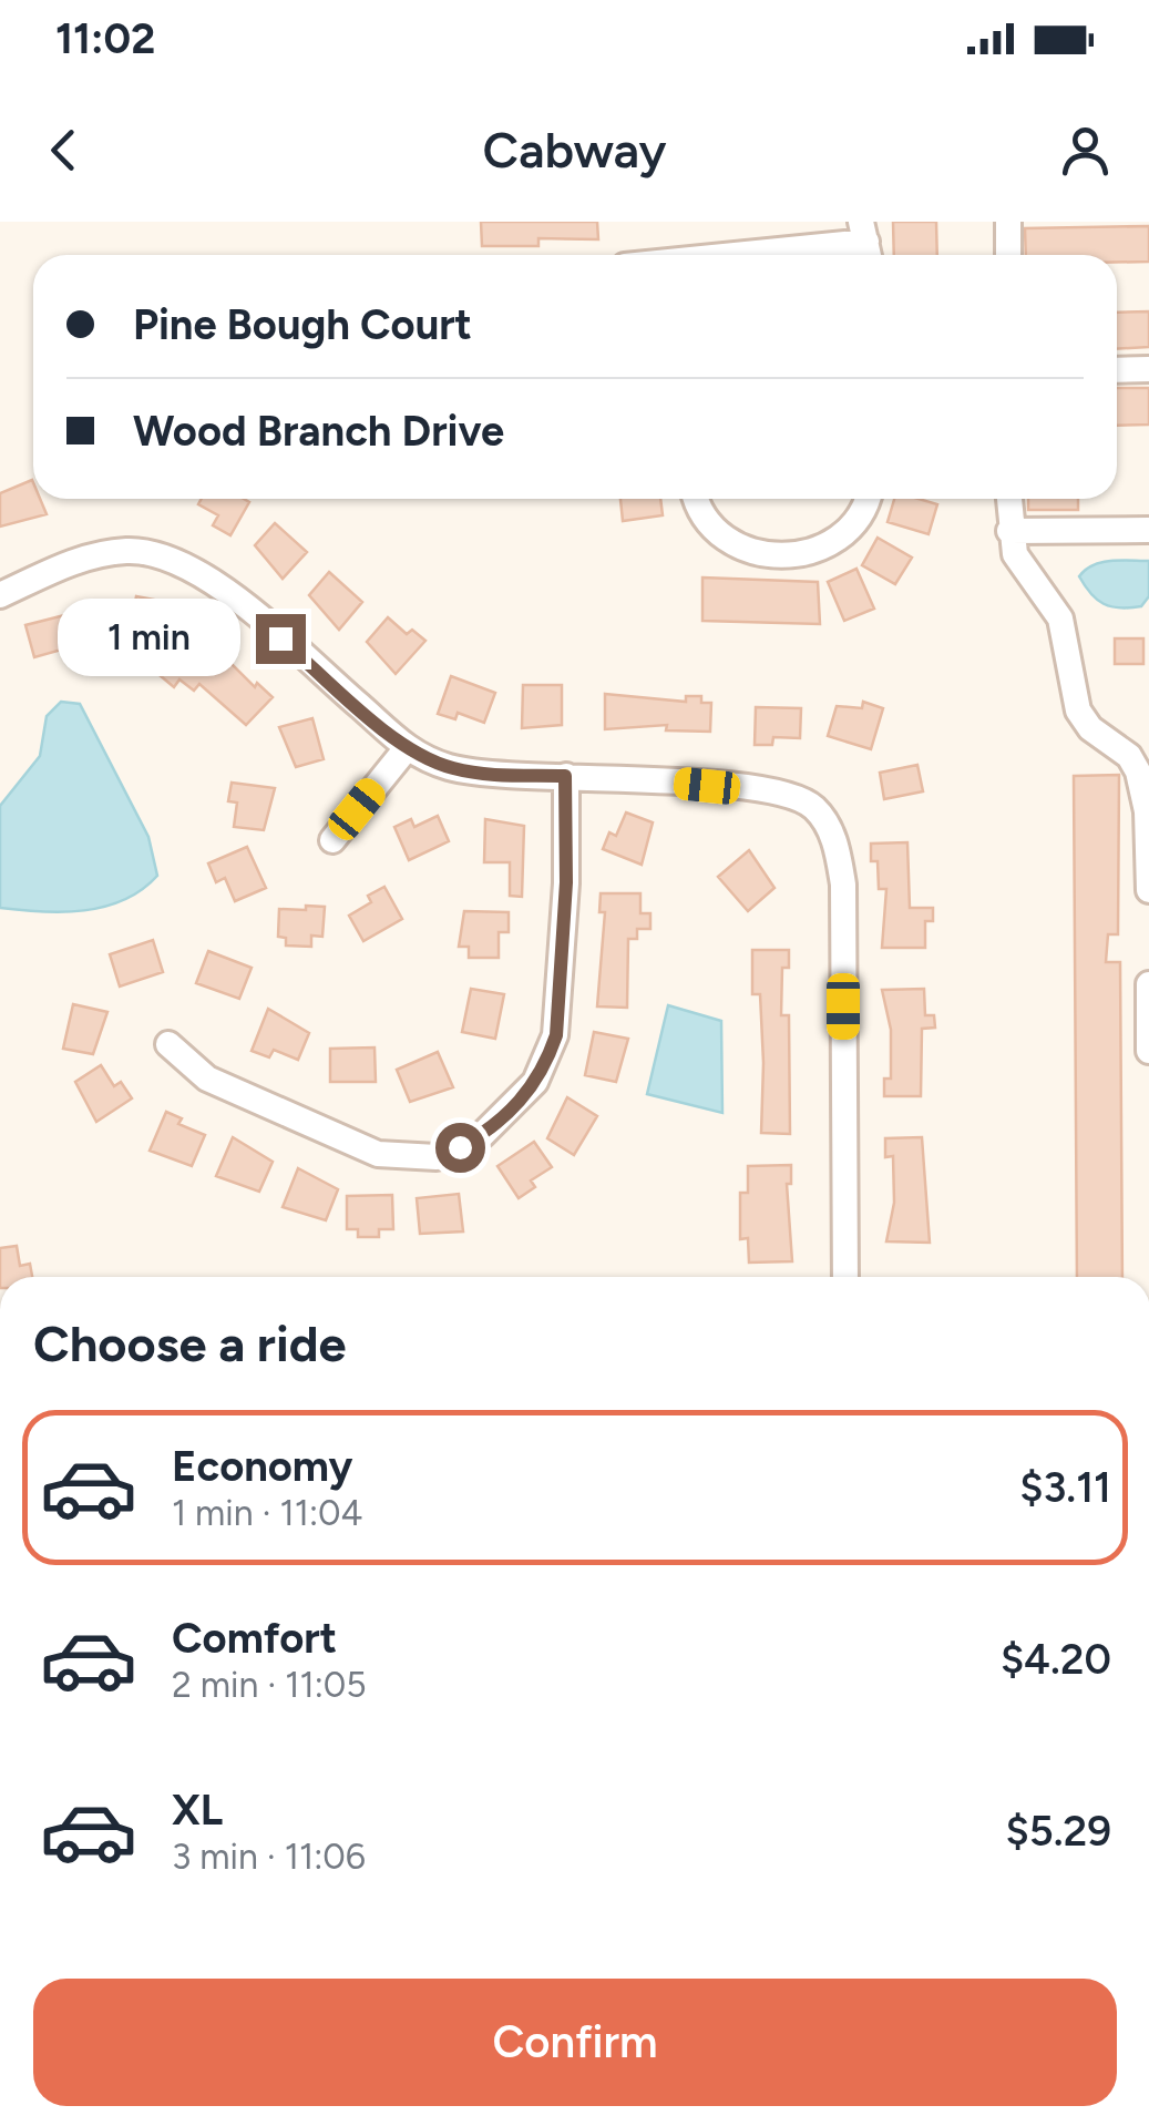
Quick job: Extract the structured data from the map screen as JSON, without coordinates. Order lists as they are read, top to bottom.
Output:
{
  "page": {
    "status": "11:02",
    "header": "Cabway",
    "banner": ["Pine Bough Court", "Wood Branch Drive"],
    "bubble": "1 min",
    "heading": "Choose a ride",
    "list": [
      {
        "name": "Economy",
        "note": "1 min · 11:04",
        "value": "$3.11"
      },
      {
        "name": "Comfort",
        "note": "2 min · 11:05",
        "value": "$4.20"
      },
      {
        "name": "XL",
        "note": "3 min · 11:06",
        "value": "$5.29"
      }
    ],
    "buttons": "Confirm"
  }
}
